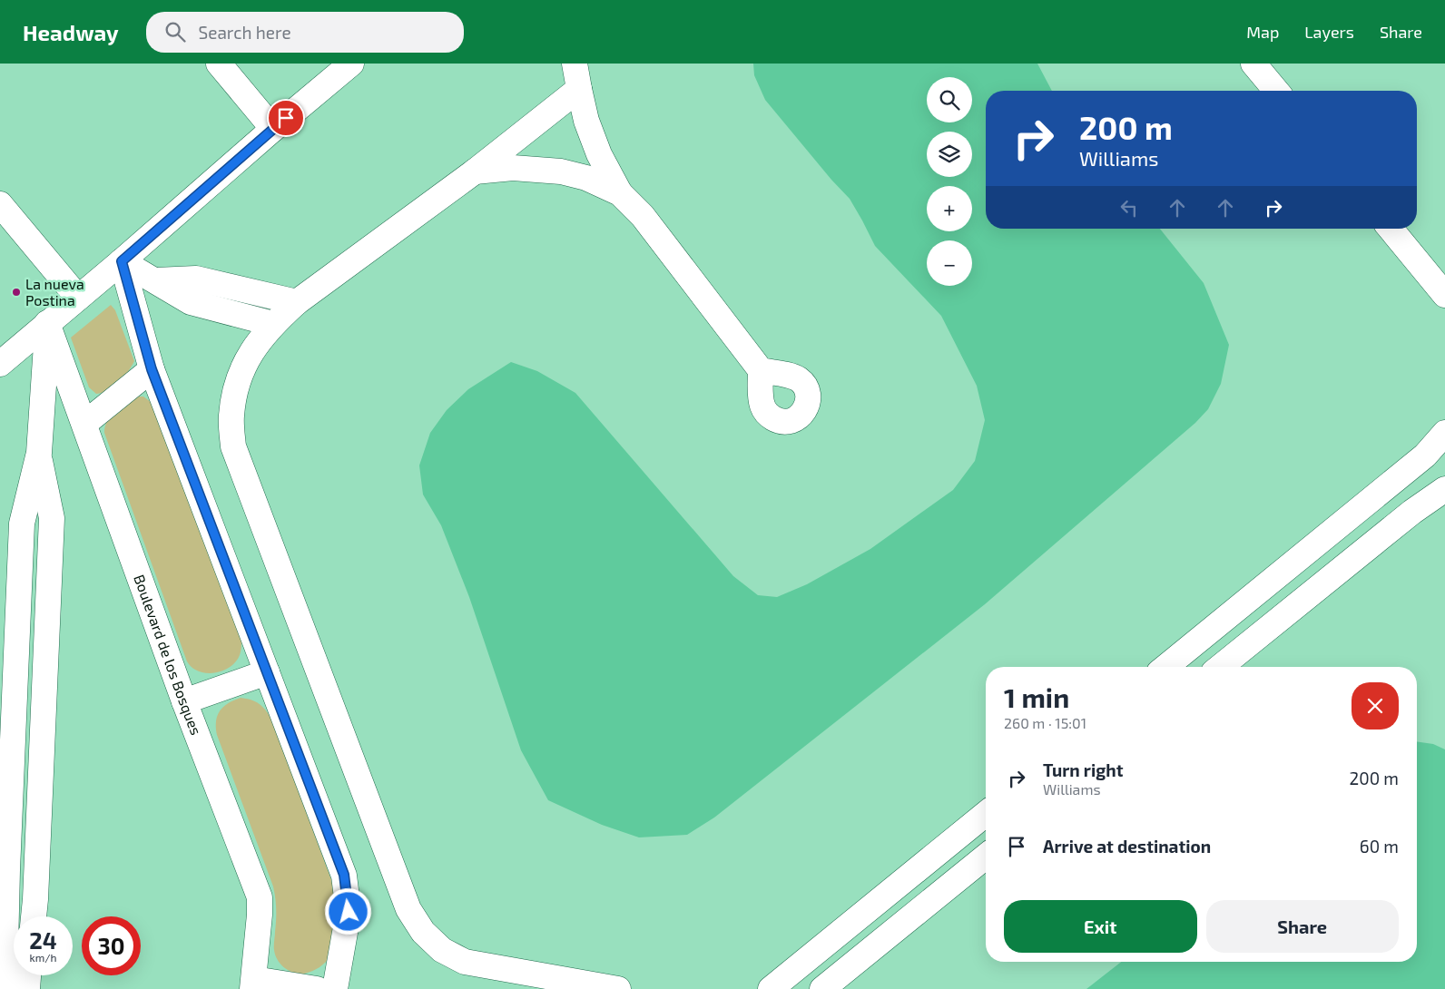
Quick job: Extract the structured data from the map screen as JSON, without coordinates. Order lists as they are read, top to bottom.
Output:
{
  "streets": {
    "street": ["Boulevard de los Bosques"]
  },
  "places": ["La nueva Postina"],
  "page": {
    "header": "Headway",
    "search": "Search here",
    "nav": ["Map", "Layers", "Share"],
    "map_buttons": ["+", "−"],
    "turn": ["200 m", "Williams"],
    "heading": ["1 min", "260 m · 15:01"],
    "list": [
      {
        "name": "Turn right",
        "note": "Williams",
        "value": "200 m"
      },
      {
        "name": "Arrive at destination",
        "value": "60 m"
      }
    ],
    "buttons": ["Exit", "Share"],
    "speed": "24 km/h",
    "limit": "30"
  }
}
